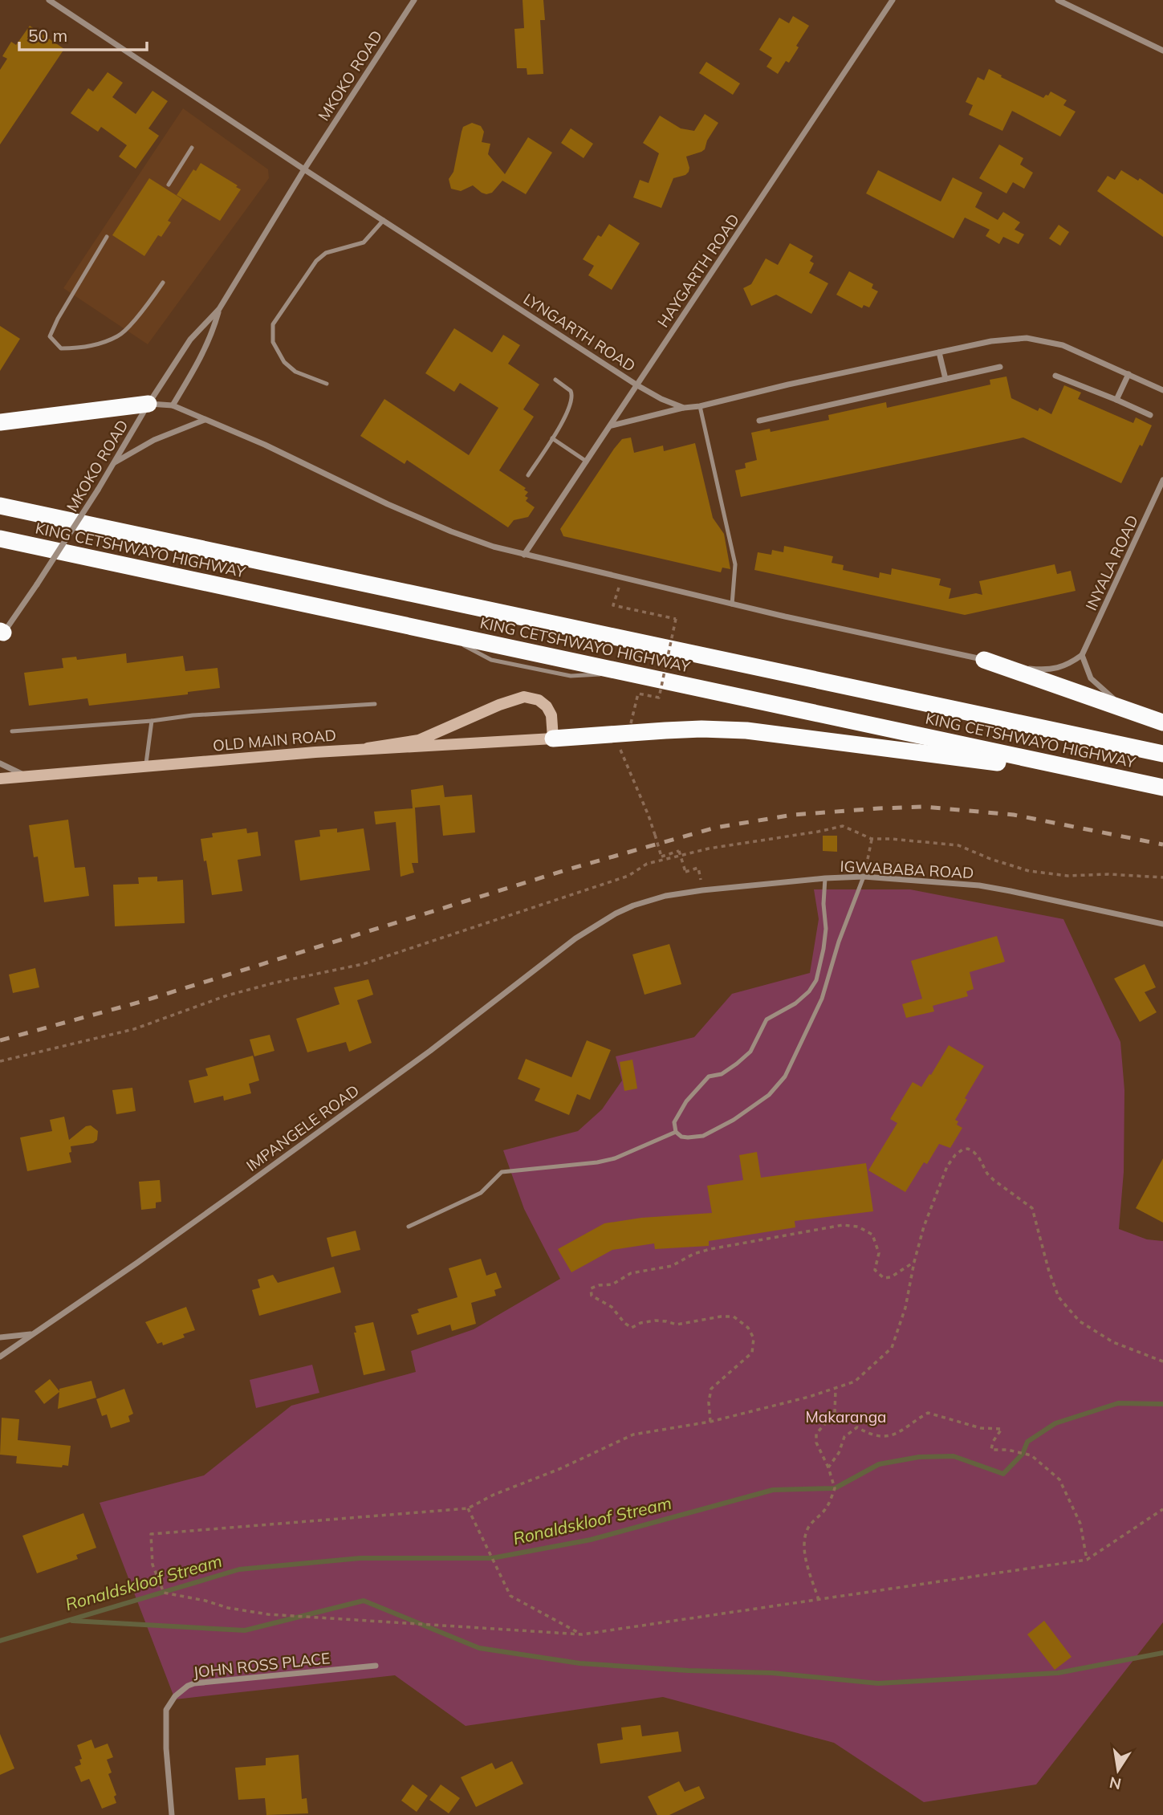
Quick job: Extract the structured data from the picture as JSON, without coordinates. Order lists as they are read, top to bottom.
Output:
{
  "streets": {
    "highway": ["KING CETSHWAYO HIGHWAY"],
    "street": [
      "MKOKO ROAD",
      "HAYGARTH ROAD",
      "LYNGARTH ROAD",
      "INYALA ROAD",
      "OLD MAIN ROAD",
      "IGWABABA ROAD",
      "IMPANGELE ROAD",
      "JOHN ROSS PLACE"
    ]
  },
  "crossings": [
    ["MKOKO ROAD", "LYNGARTH ROAD"],
    ["HAYGARTH ROAD", "LYNGARTH ROAD"],
    ["IGWABABA ROAD", "IMPANGELE ROAD"]
  ],
  "water": ["Ronaldskloof Stream"],
  "parks": ["Makaranga"],
  "scale_bar": "50 m",
  "north": "bottom"
}
